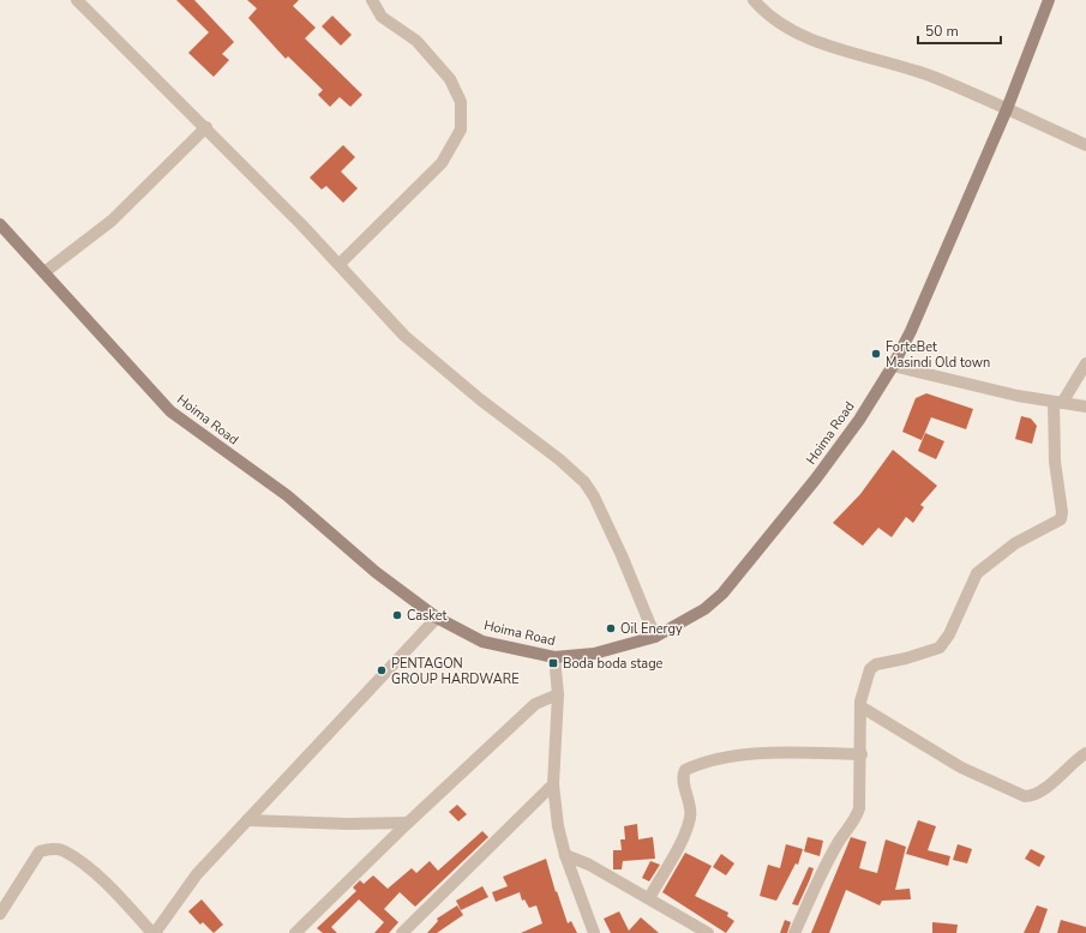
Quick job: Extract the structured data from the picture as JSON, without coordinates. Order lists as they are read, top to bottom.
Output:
{
  "streets": {
    "main road": ["Hoima Road"]
  },
  "places": {
    "other": [
      "ForteBet Masindi Old town",
      "Casket",
      "Oil Energy",
      "PENTAGON GROUP HARDWARE"
    ],
    "transit": ["Boda boda stage"]
  },
  "scale_bar": "50 m"
}
